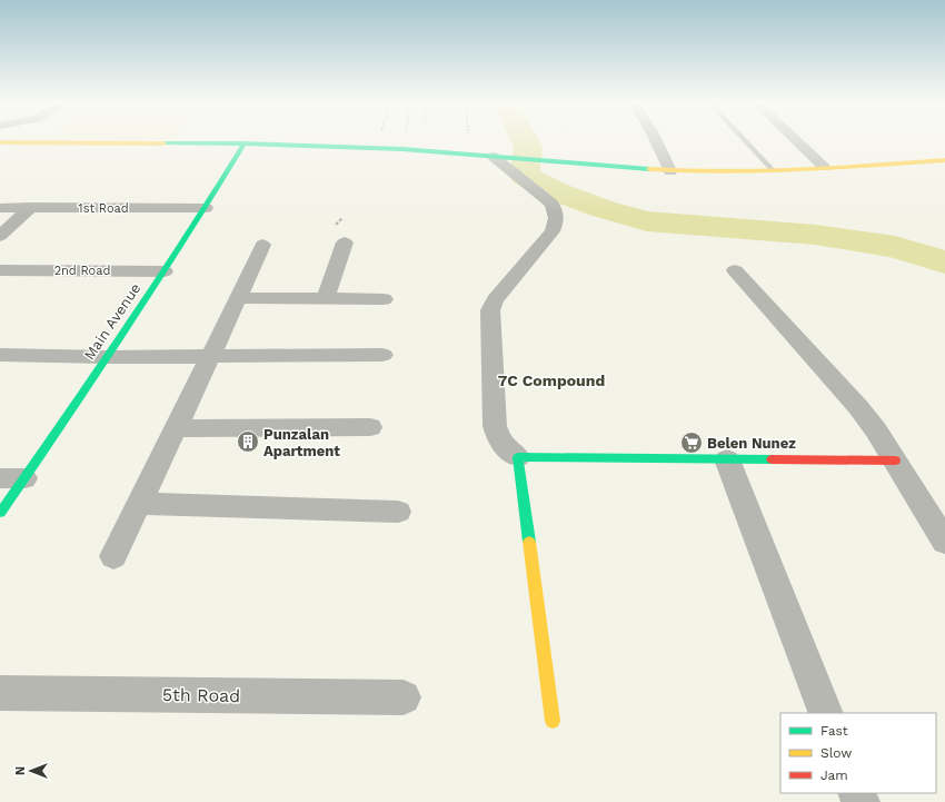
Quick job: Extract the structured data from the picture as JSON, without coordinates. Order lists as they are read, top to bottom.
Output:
{
  "streets": {
    "main road": ["Main Avenue"],
    "street": ["1st Road", "2nd Road", "5th Road"]
  },
  "crossings": [
    ["1st Road", "Main Avenue"],
    ["2nd Road", "Main Avenue"]
  ],
  "districts": ["7C Compound"],
  "places": {
    "building": ["Punzalan Apartment"],
    "supermarket": ["Belen Nunez"]
  },
  "legend": ["Fast", "Slow", "Jam"],
  "north": "left"
}
